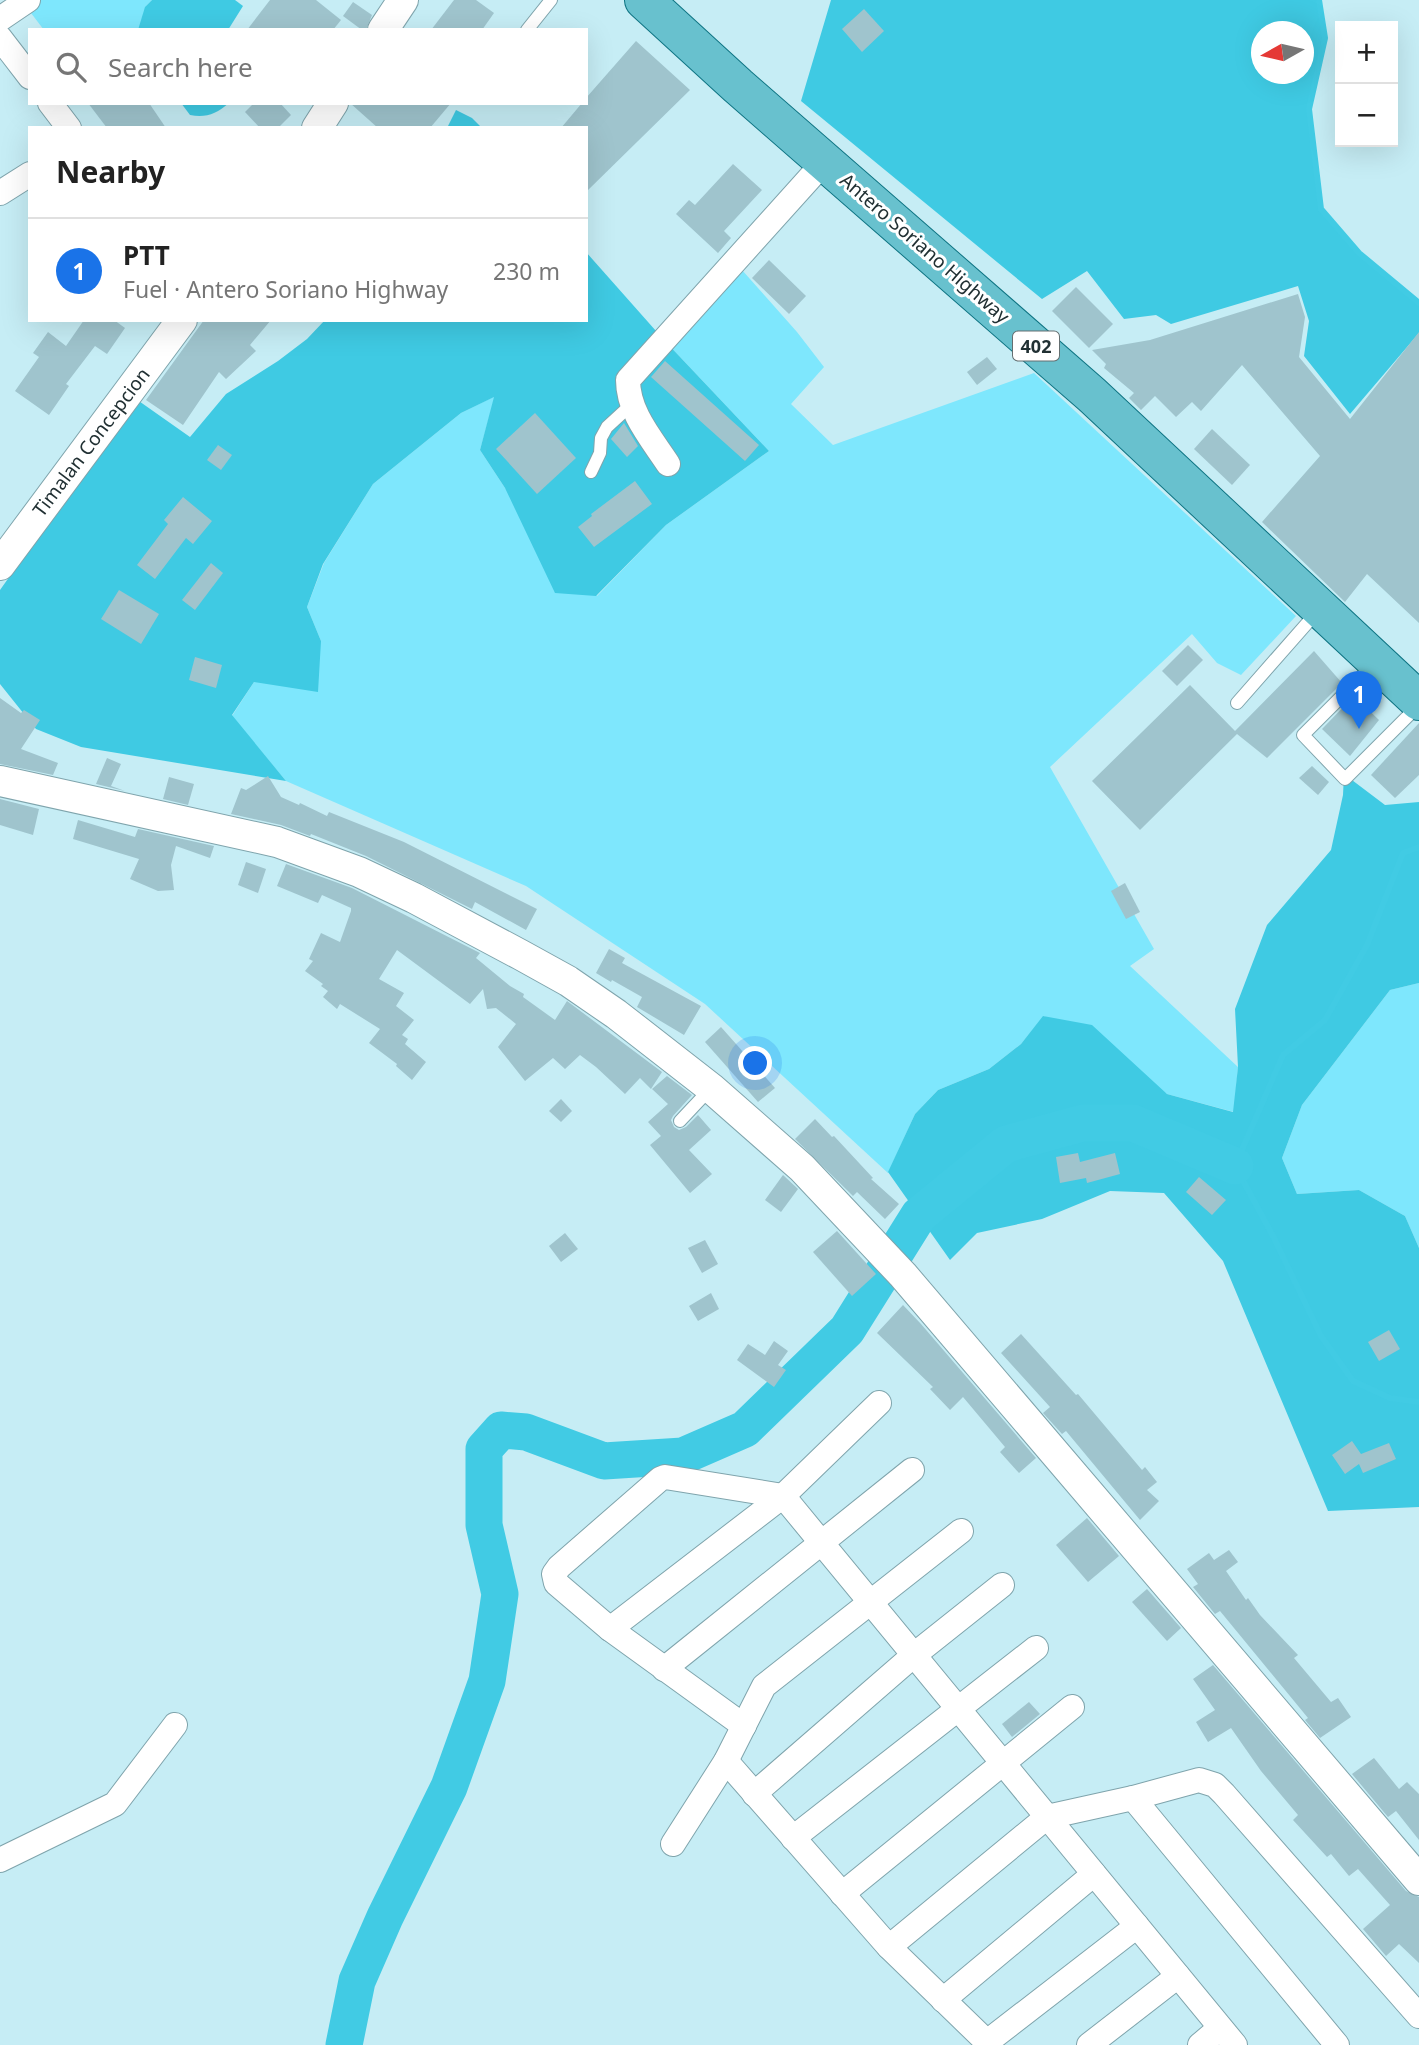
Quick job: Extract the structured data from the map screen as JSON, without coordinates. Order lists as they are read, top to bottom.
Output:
{
  "streets": {
    "main road": ["Antero Soriano Highway", "402"],
    "street": ["Timalan Concepcion"]
  },
  "north": "left",
  "page": {
    "map_buttons": ["+", "−"],
    "search": "Search here",
    "heading": "Nearby",
    "list": [
      {
        "mark": "1",
        "name": "PTT",
        "note": "Fuel · Antero Soriano Highway",
        "value": "230 m"
      }
    ],
    "pins": "1"
  }
}
